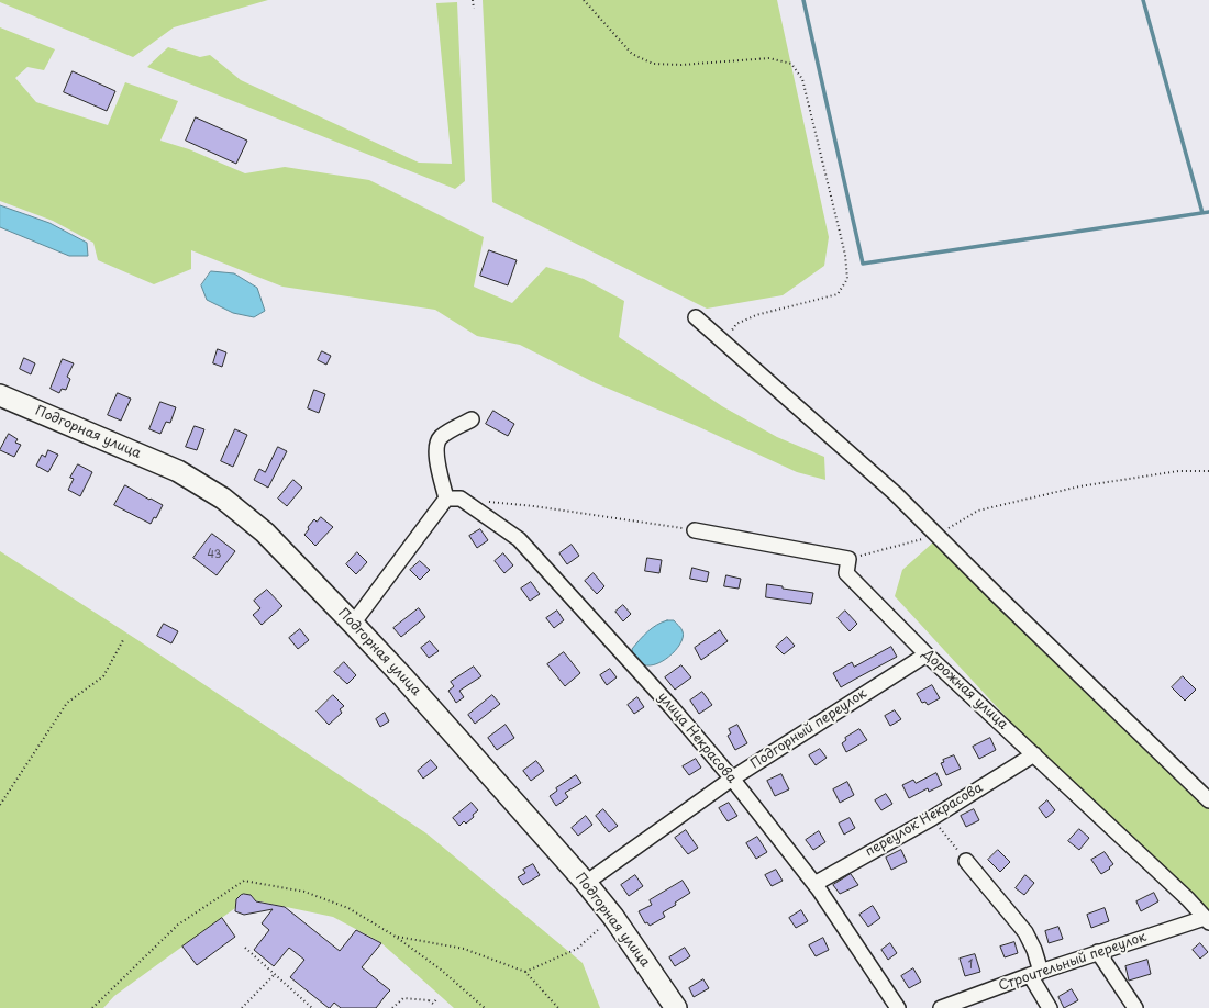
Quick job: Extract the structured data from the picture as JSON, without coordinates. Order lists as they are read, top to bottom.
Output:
{
  "streets": {
    "main road": ["Подгорная улица"],
    "street": [
      "Дорожная улица",
      "Подгорный переулок",
      "улица Некрасова",
      "переулок Некрасова",
      "Строительный переулок"
    ]
  },
  "crossings": [
    ["Подгорная улица", "Подгорный переулок"],
    ["Дорожная улица", "Подгорный переулок"],
    ["Дорожная улица", "переулок Некрасова"],
    ["Дорожная улица", "Строительный переулок"],
    ["Подгорный переулок", "улица Некрасова"],
    ["улица Некрасова", "переулок Некрасова"]
  ],
  "house_numbers": ["43", "1"]
}
